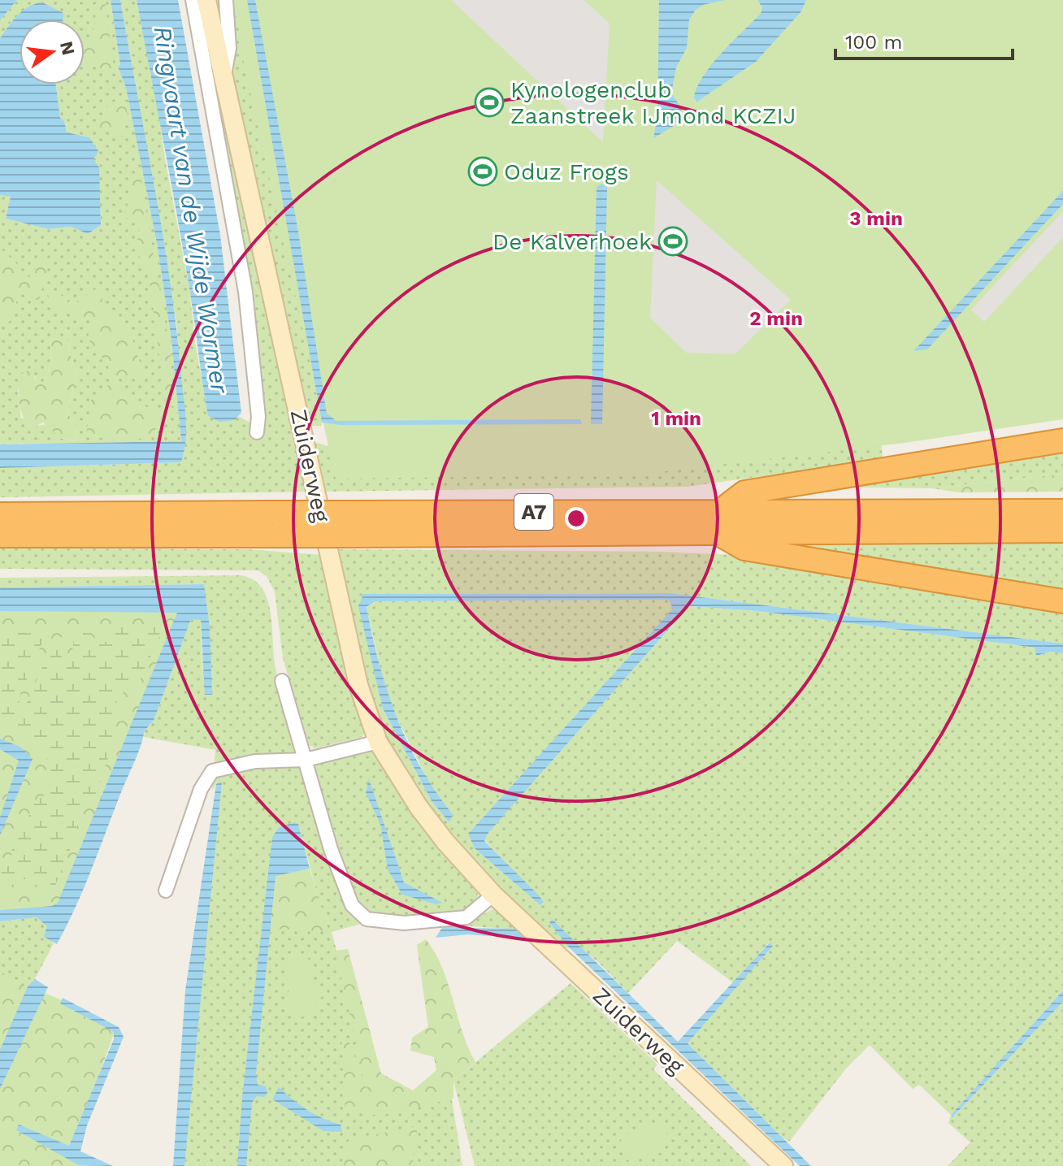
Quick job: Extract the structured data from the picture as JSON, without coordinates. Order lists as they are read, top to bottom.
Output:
{
  "streets": {
    "highway": ["A7"],
    "street": ["Zuiderweg"]
  },
  "water": ["Ringvaart van de Wijde Wormer"],
  "places": {
    "sports": ["Kynologenclub Zaanstreek IJmond KCZIJ", "Oduz Frogs", "De Kalverhoek"]
  },
  "scale_bar": "100 m",
  "north": "right",
  "rings": ["3 min", "2 min", "1 min"]
}
